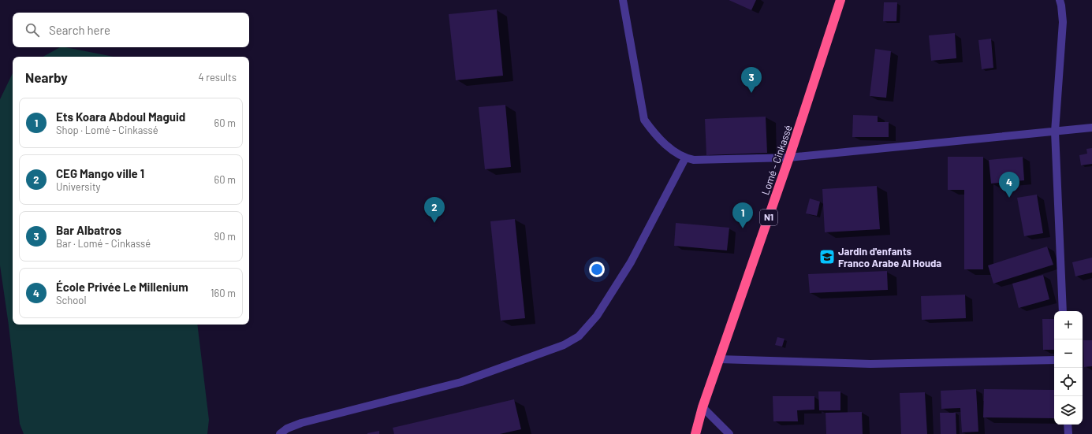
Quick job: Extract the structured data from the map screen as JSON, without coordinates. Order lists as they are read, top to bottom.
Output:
{
  "streets": {
    "highway": ["Lomé - Cinkassé", "N1"]
  },
  "places": {
    "school or university": ["Jardin d'enfants Franco Arabe Al Houda"]
  },
  "page": {
    "search": "Search here",
    "heading": ["Nearby", "4 results"],
    "pins": [
      "3",
      "4",
      "2",
      "1"
    ],
    "list": [
      {
        "mark": "1",
        "name": "Ets Koara Abdoul Maguid",
        "note": "Shop · Lomé - Cinkassé",
        "value": "60 m"
      },
      {
        "mark": "2",
        "name": "CEG Mango ville 1",
        "note": "University",
        "value": "60 m"
      },
      {
        "mark": "3",
        "name": "Bar Albatros",
        "note": "Bar · Lomé - Cinkassé",
        "value": "90 m"
      },
      {
        "mark": "4",
        "name": "École Privée Le Millenium",
        "note": "School",
        "value": "160 m"
      }
    ],
    "map_buttons": ["+", "−"]
  }
}
